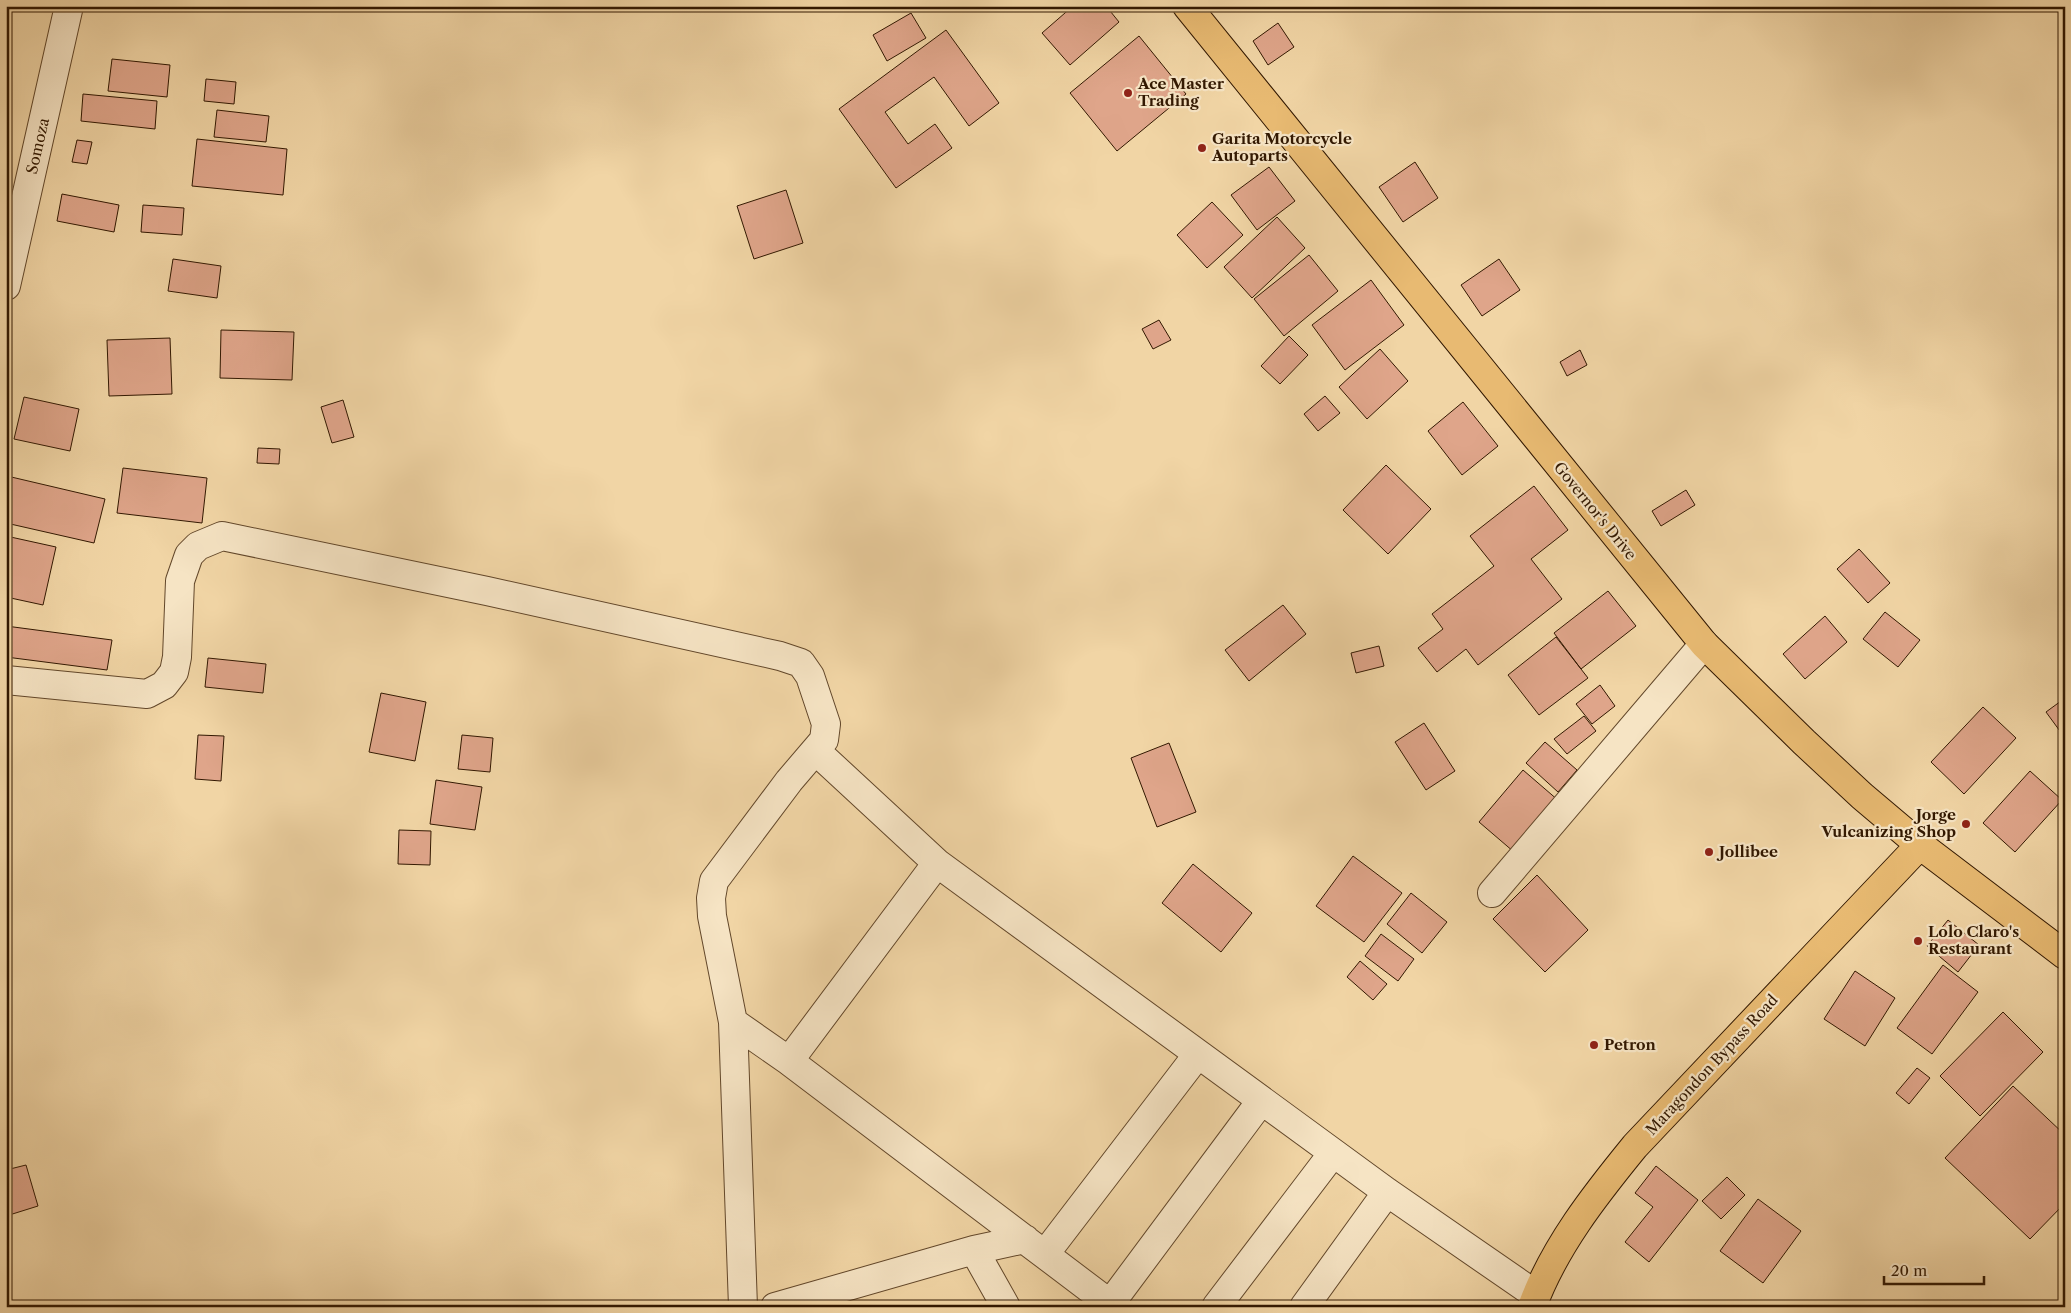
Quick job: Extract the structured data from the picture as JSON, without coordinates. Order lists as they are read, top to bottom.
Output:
{
  "streets": {
    "main road": ["Governor's Drive", "Maragondon Bypass Road"],
    "street": ["Somoza"]
  },
  "crossings": [
    ["Governor's Drive", "Maragondon Bypass Road"]
  ],
  "places": [
    "Ace Master Trading",
    "Garita Motorcycle Autoparts",
    "Jorge Vulcanizing Shop",
    "Jollibee",
    "Lolo Claro's Restaurant",
    "Petron"
  ],
  "scale_bar": "20 m"
}
